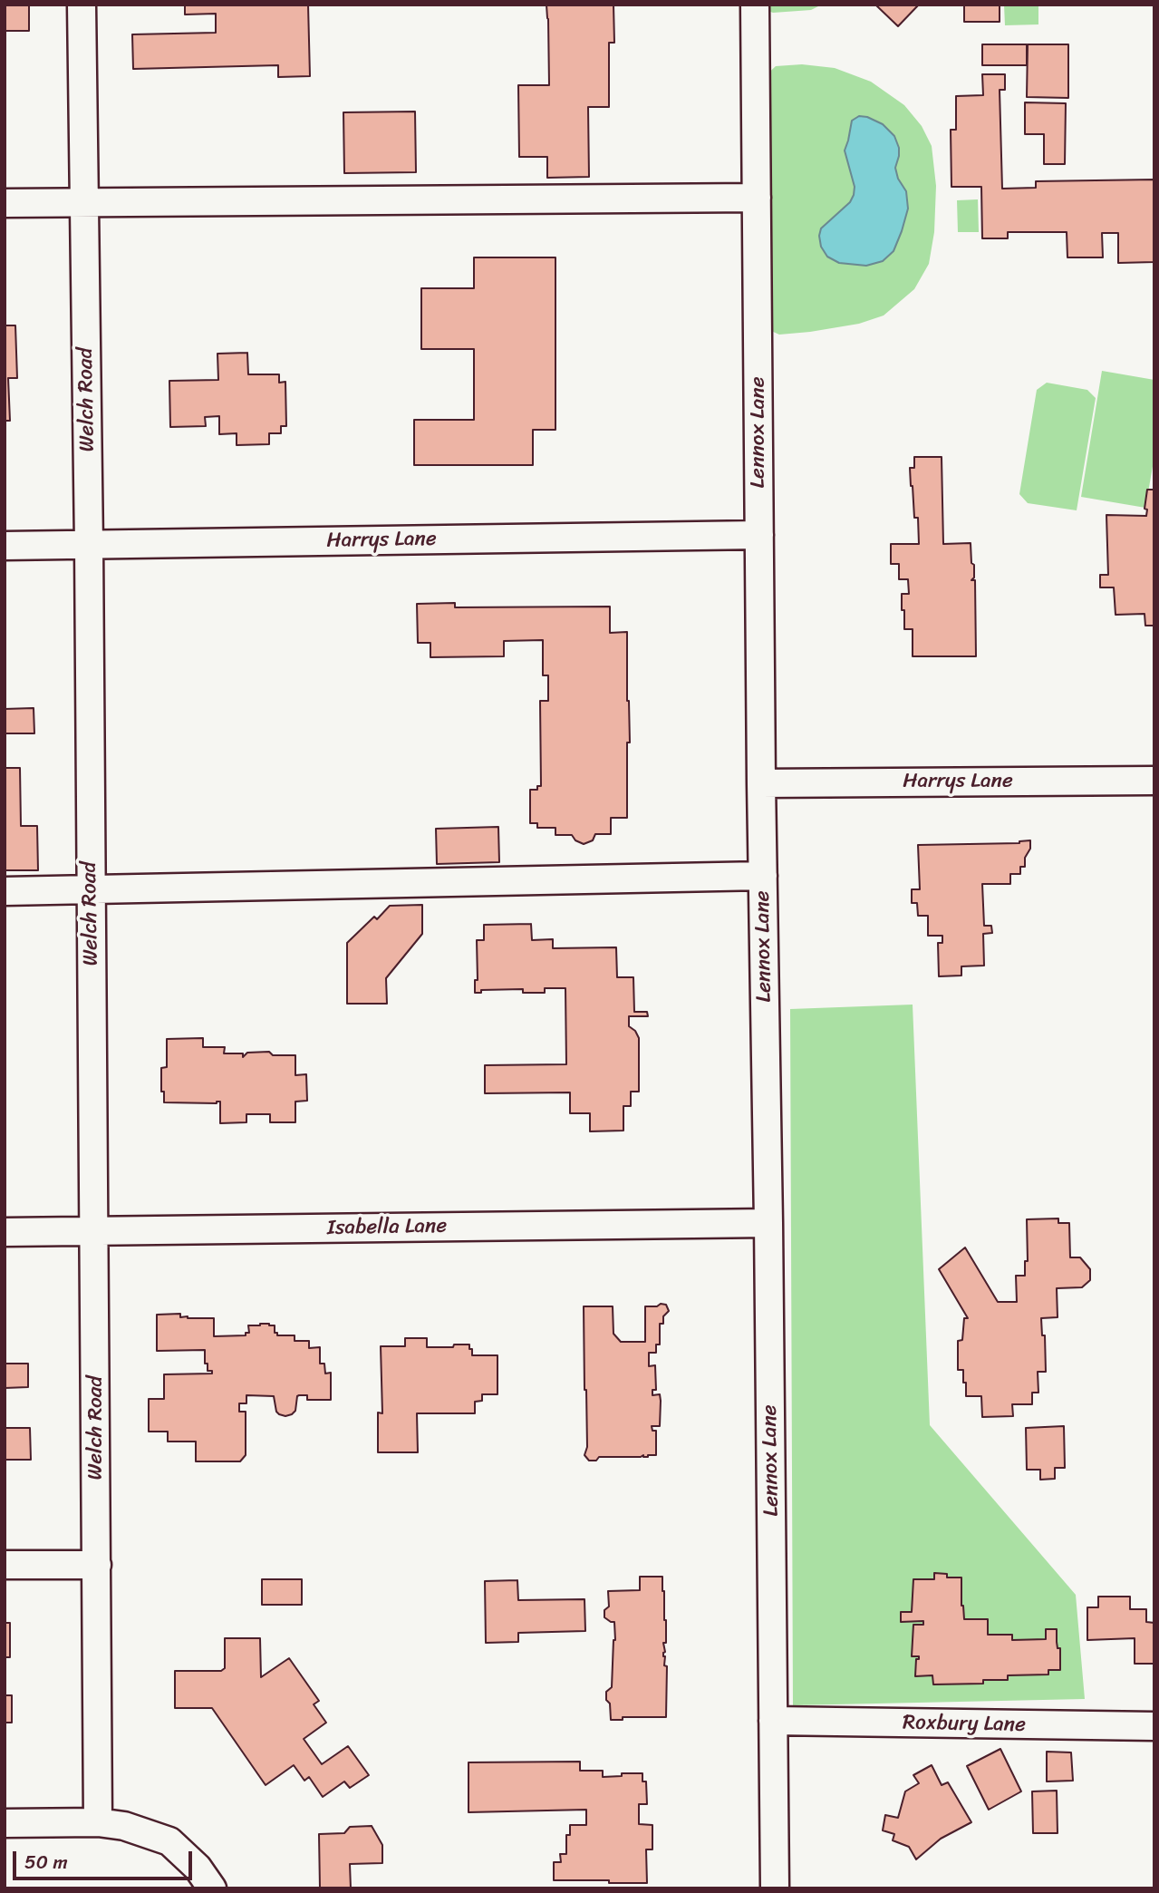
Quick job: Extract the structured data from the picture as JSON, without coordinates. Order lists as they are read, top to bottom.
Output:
{
  "streets": {
    "street": [
      "Welch Road",
      "Lennox Lane",
      "Harrys Lane",
      "Isabella Lane",
      "Roxbury Lane"
    ]
  },
  "crossings": [
    ["Welch Road", "Harrys Lane"],
    ["Welch Road", "Isabella Lane"],
    ["Lennox Lane", "Harrys Lane"],
    ["Lennox Lane", "Isabella Lane"],
    ["Lennox Lane", "Roxbury Lane"]
  ],
  "scale_bar": "50 m"
}
